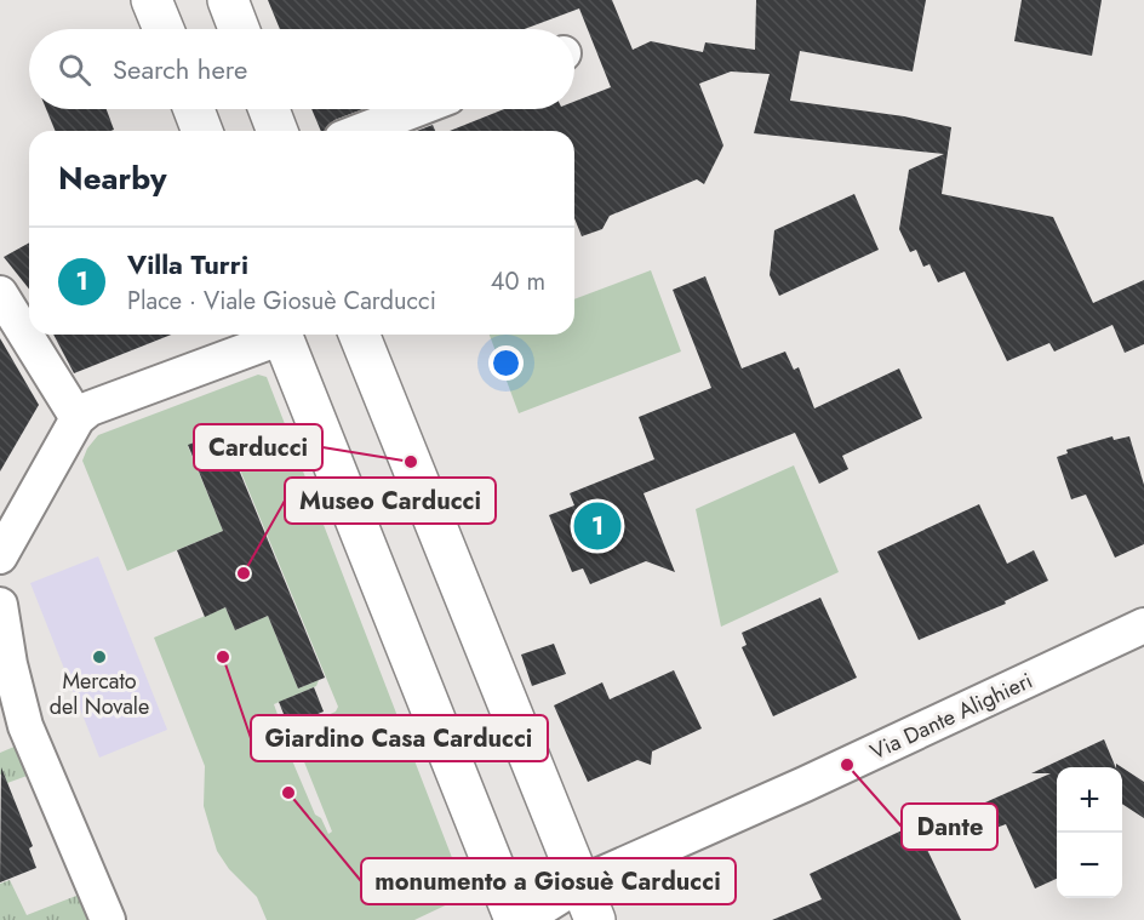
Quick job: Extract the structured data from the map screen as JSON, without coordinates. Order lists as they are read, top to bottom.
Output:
{
  "streets": {
    "street": ["Via Dante Alighieri"]
  },
  "places": [
    "Carducci",
    "Museo Carducci",
    "Mercato del Novale",
    "Giardino Casa Carducci",
    "Dante",
    "monumento a Giosuè Carducci"
  ],
  "page": {
    "search": "Search here",
    "heading": "Nearby",
    "list": [
      {
        "mark": "1",
        "name": "Villa Turri",
        "note": "Place · Viale Giosuè Carducci",
        "value": "40 m"
      }
    ],
    "pins": "1",
    "map_buttons": ["+", "−"]
  }
}
